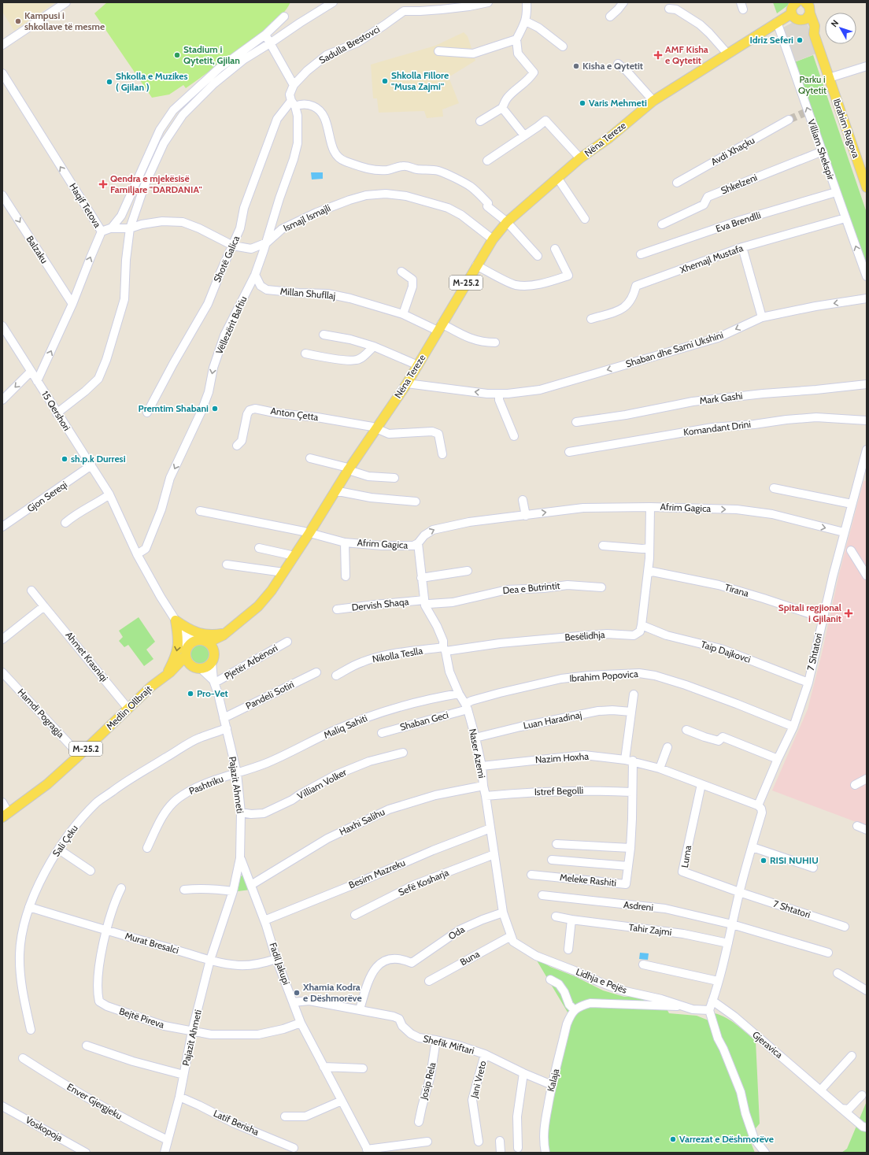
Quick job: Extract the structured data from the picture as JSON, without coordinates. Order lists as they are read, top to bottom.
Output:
{
  "streets": {
    "main road": [
      "Ibrahim Rugova",
      "Nëna Tereze",
      "M-25.2",
      "Medlin Ollbrajt"
    ],
    "street": [
      "Sadulla Brestovci",
      "Villiam Shekspir",
      "Avdi Xhaçku",
      "Shkelzeni",
      "Haqif Tetova",
      "Ismajl Ismajli",
      "Eva Brendlli",
      "Balzaku",
      "Shotë Galica",
      "Xhemajl Mustafa",
      "Millan Shufllaj",
      "Vëllezërit Baftiu",
      "Shaban dhe Sami Ukshini",
      "Mark Gashi",
      "15 Qershori",
      "Anton Çetta",
      "Komandant Drini",
      "Gjon Sereqi",
      "Afrim Gagica",
      "Dea e Butrintit",
      "Tirana",
      "Dervish Shaqa",
      "Besëlidhja",
      "Taip Dajkovci",
      "7 Shtatori",
      "Nikolla Teslla",
      "Ahmet Krasniqi",
      "Pjetër Arbënori",
      "Ibrahim Popovica",
      "Pandeli Sotiri",
      "Hamdi Pogragja",
      "Luan Haradinaj",
      "Shaban Geci",
      "Maliq Sahiti",
      "Naser Azemi",
      "Nazim Hoxha",
      "Villiam Volker",
      "Pashtriku",
      "Pajazit Ahmeti",
      "Istref Begolli",
      "Haxhi Salihu",
      "Sali Çeku",
      "Luma",
      "Besim Mazreku",
      "Meleke Rashiti",
      "Sefë Kosharja",
      "Asdreni",
      "Tahir Zajmi",
      "Oda",
      "Murat Bresalci",
      "Buna",
      "Fadil Jakupi",
      "Lidhja e Pejës",
      "Bejtë Pireva",
      "Shefik Miftari",
      "Gjeravica",
      "Jani Vreto",
      "Kalaja",
      "Josip Rela",
      "Enver Gjergjeku",
      "Latif Berisha",
      "Voskopoja"
    ]
  },
  "crossings": [
    ["Ibrahim Rugova", "Nëna Tereze"],
    ["Nëna Tereze", "Villiam Shekspir"],
    ["Nëna Tereze", "Ismajl Ismajli"],
    ["Nëna Tereze", "M-25.2"],
    ["Nëna Tereze", "Millan Shufllaj"],
    ["Nëna Tereze", "Shaban dhe Sami Ukshini"],
    ["Nëna Tereze", "15 Qershori"],
    ["Nëna Tereze", "Anton Çetta"],
    ["Nëna Tereze", "Afrim Gagica"],
    ["Nëna Tereze", "Medlin Ollbrajt"],
    ["Nëna Tereze", "Pajazit Ahmeti"],
    ["Villiam Shekspir", "Shkelzeni"],
    ["Villiam Shekspir", "Eva Brendlli"],
    ["Villiam Shekspir", "Xhemajl Mustafa"],
    ["Haqif Tetova", "Ismajl Ismajli"],
    ["Haqif Tetova", "Balzaku"],
    ["Haqif Tetova", "15 Qershori"],
    ["Ismajl Ismajli", "Shotë Galica"],
    ["Ismajl Ismajli", "Vëllezërit Baftiu"],
    ["Shotë Galica", "Vëllezërit Baftiu"],
    ["M-25.2", "15 Qershori"],
    ["M-25.2", "Medlin Ollbrajt"],
    ["M-25.2", "Pajazit Ahmeti"],
    ["Millan Shufllaj", "Vëllezërit Baftiu"],
    ["Vëllezërit Baftiu", "15 Qershori"],
    ["15 Qershori", "Gjon Sereqi"],
    ["15 Qershori", "Medlin Ollbrajt"],
    ["15 Qershori", "Pajazit Ahmeti"],
    ["Afrim Gagica", "7 Shtatori"],
    ["Afrim Gagica", "Naser Azemi"],
    ["Dea e Butrintit", "Dervish Shaqa"],
    ["Dea e Butrintit", "Naser Azemi"],
    ["Tirana", "7 Shtatori"],
    ["Dervish Shaqa", "Naser Azemi"],
    ["Besëlidhja", "Taip Dajkovci"],
    ["Besëlidhja", "Nikolla Teslla"],
    ["Besëlidhja", "Naser Azemi"],
    ["Taip Dajkovci", "7 Shtatori"],
    ["7 Shtatori", "Ibrahim Popovica"],
    ["7 Shtatori", "Nazim Hoxha"],
    ["7 Shtatori", "Luma"],
    ["Nikolla Teslla", "Naser Azemi"],
    ["Ahmet Krasniqi", "Medlin Ollbrajt"],
    ["Pjetër Arbënori", "Pajazit Ahmeti"],
    ["Ibrahim Popovica", "Shaban Geci"],
    ["Ibrahim Popovica", "Naser Azemi"],
    ["Pandeli Sotiri", "Pajazit Ahmeti"],
    ["Medlin Ollbrajt", "Hamdi Pogragja"],
    ["Medlin Ollbrajt", "Pajazit Ahmeti"],
    ["Luan Haradinaj", "Naser Azemi"],
    ["Shaban Geci", "Naser Azemi"],
    ["Maliq Sahiti", "Naser Azemi"],
    ["Maliq Sahiti", "Pashtriku"],
    ["Maliq Sahiti", "Pajazit Ahmeti"],
    ["Naser Azemi", "Nazim Hoxha"],
    ["Naser Azemi", "Istref Begolli"],
    ["Naser Azemi", "Haxhi Salihu"],
    ["Naser Azemi", "Besim Mazreku"],
    ["Naser Azemi", "Sefë Kosharja"],
    ["Naser Azemi", "Oda"],
    ["Naser Azemi", "Buna"],
    ["Naser Azemi", "Lidhja e Pejës"],
    ["Nazim Hoxha", "Luma"],
    ["Nazim Hoxha", "Meleke Rashiti"],
    ["Villiam Volker", "Pajazit Ahmeti"],
    ["Pashtriku", "Pajazit Ahmeti"],
    ["Pajazit Ahmeti", "Sali Çeku"],
    ["Pajazit Ahmeti", "Murat Bresalci"],
    ["Pajazit Ahmeti", "Fadil Jakupi"],
    ["Pajazit Ahmeti", "Bejtë Pireva"],
    ["Pajazit Ahmeti", "Enver Gjergjeku"],
    ["Pajazit Ahmeti", "Latif Berisha"],
    ["Istref Begolli", "Meleke Rashiti"],
    ["Haxhi Salihu", "Fadil Jakupi"],
    ["Sali Çeku", "Murat Bresalci"],
    ["Besim Mazreku", "Fadil Jakupi"],
    ["Oda", "Shefik Miftari"],
    ["Murat Bresalci", "Fadil Jakupi"],
    ["Murat Bresalci", "Bejtë Pireva"],
    ["Buna", "Lidhja e Pejës"],
    ["Fadil Jakupi", "Bejtë Pireva"],
    ["Fadil Jakupi", "Shefik Miftari"],
    ["Shefik Miftari", "Jani Vreto"],
    ["Shefik Miftari", "Kalaja"],
    ["Shefik Miftari", "Josip Rela"]
  ],
  "one_way": [
    "Villiam Shekspir",
    "Haqif Tetova",
    "Balzaku",
    "Vëllezërit Baftiu",
    "Shaban dhe Sami Ukshini"
  ],
  "parks": ["Parku i Qytetit"],
  "places": {
    "other": [
      "Kampusi i shkollave të mesme",
      "Idriz Seferi",
      "Stadium i Qytetit, Gjilan",
      "Kisha e Qytetit",
      "Shkolla Fillore \"Musa Zajmi\"",
      "Shkolla e Muzikes ( Gjilan )",
      "Varis Mehmeti",
      "Premtim Shabani",
      "sh.p.k Durresi",
      "Pro-Vet",
      "RISI NUHIU",
      "Xhamia Kodra e Dëshmorëve",
      "Varrezat e Dëshmorëve"
    ],
    "health": ["AMF Kisha e Qytetit", "Qendra e mjekësisë Familjare \"DARDANIA\"", "Spitali regjional i Gjilanit"]
  },
  "north": "top left"
}
